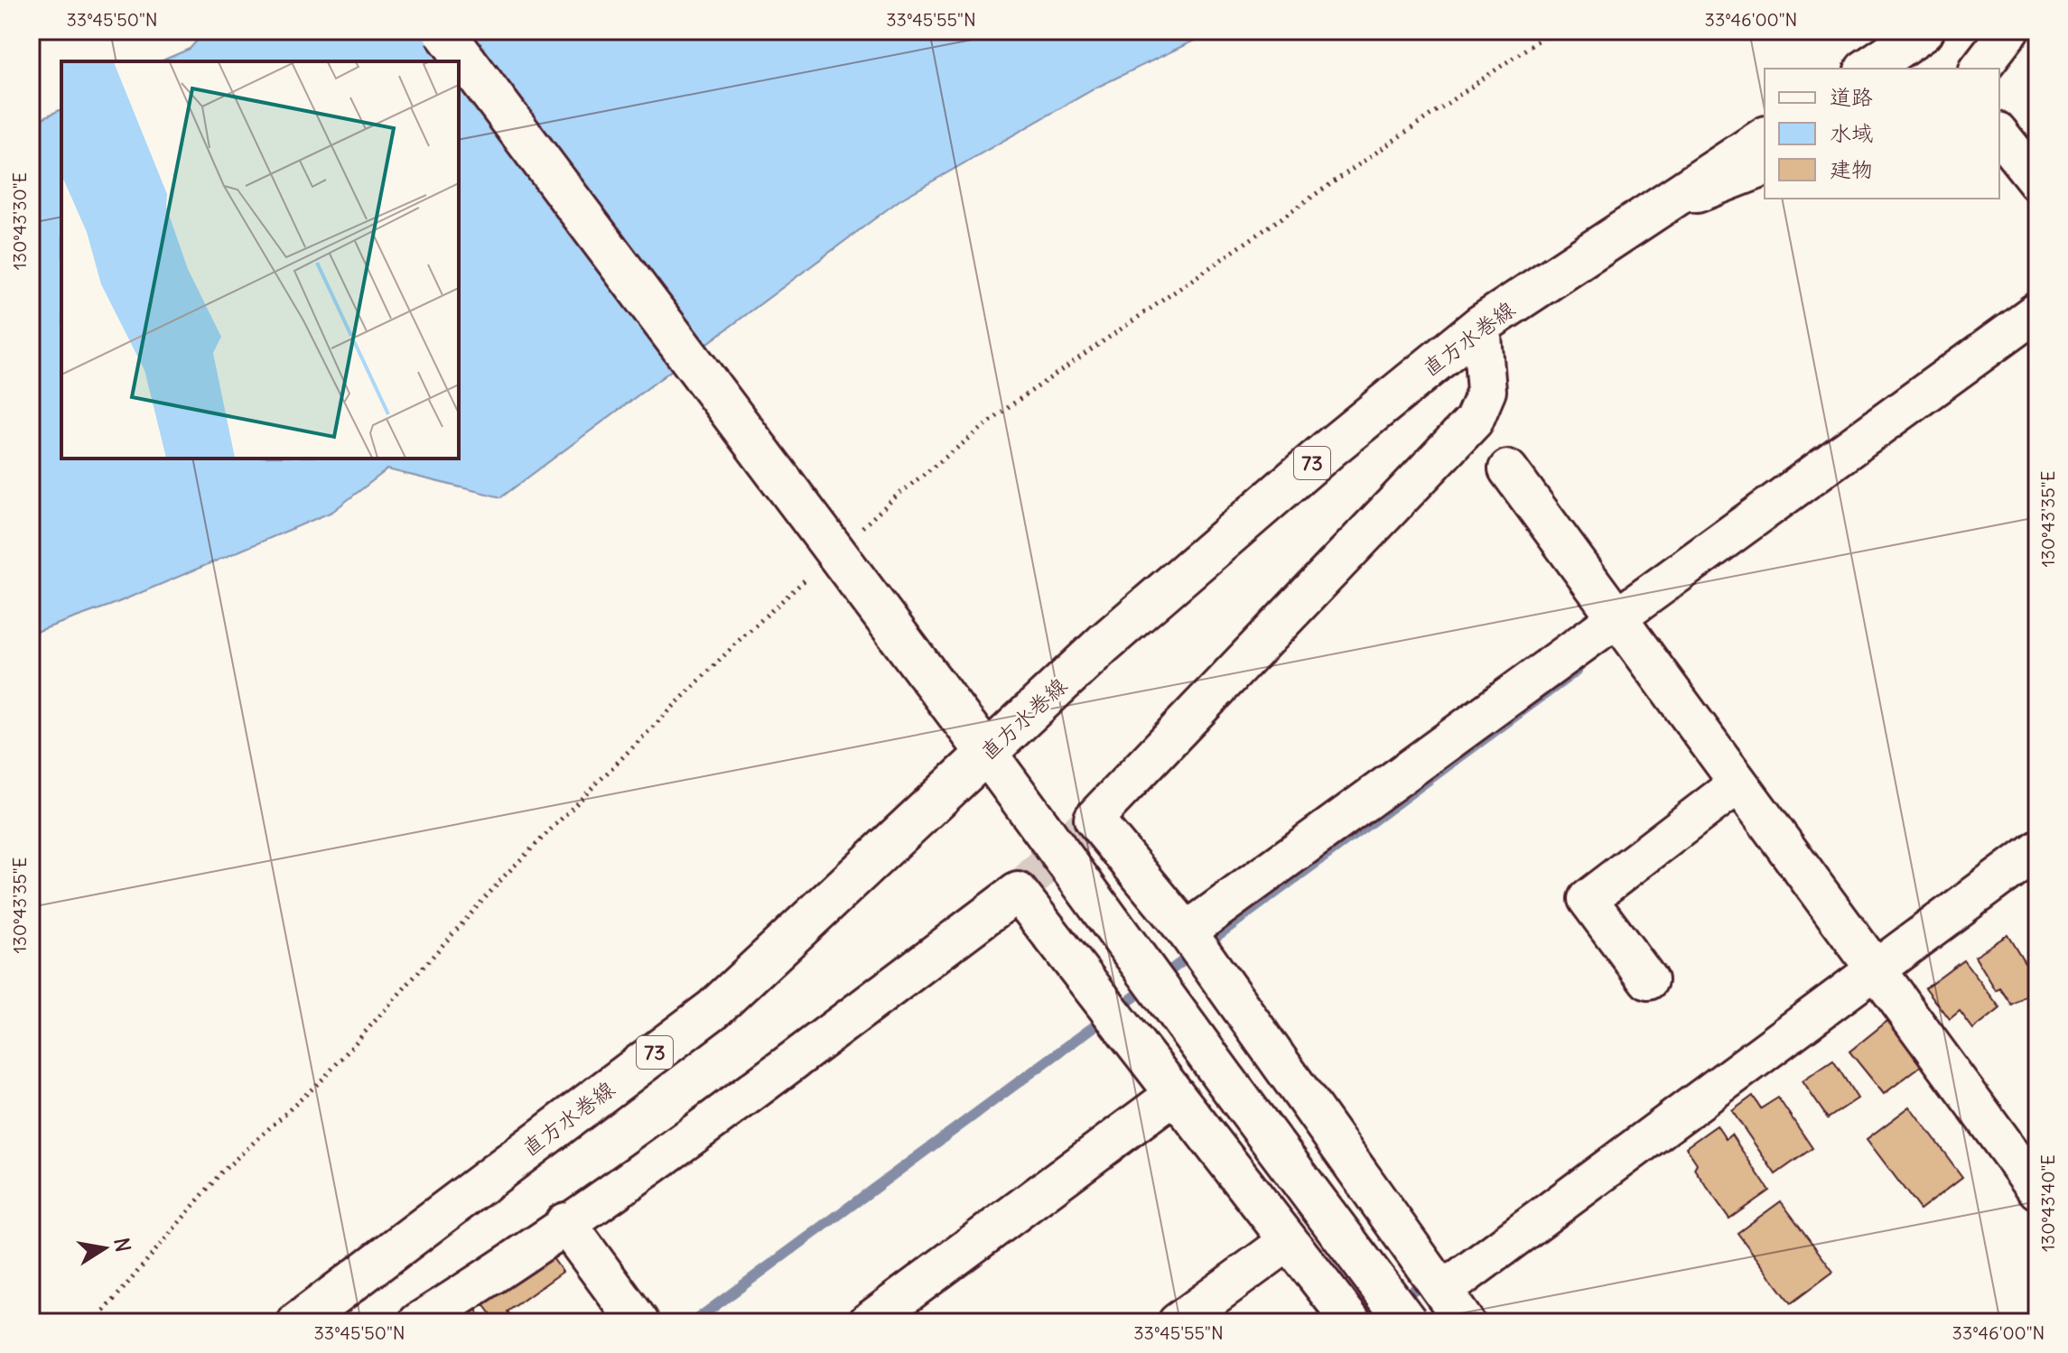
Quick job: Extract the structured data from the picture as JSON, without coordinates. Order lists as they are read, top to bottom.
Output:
{
  "streets": {
    "main road": ["直方水巻線", "73"]
  },
  "legend": ["道路", "水域", "建物"],
  "north": "right",
  "coordinates": [
    "33°45'50\"N",
    "33°45'55\"N",
    "33°46'00\"N",
    "130°43'30\"E",
    "130°43'35\"E",
    "130°43'40\"E"
  ]
}
